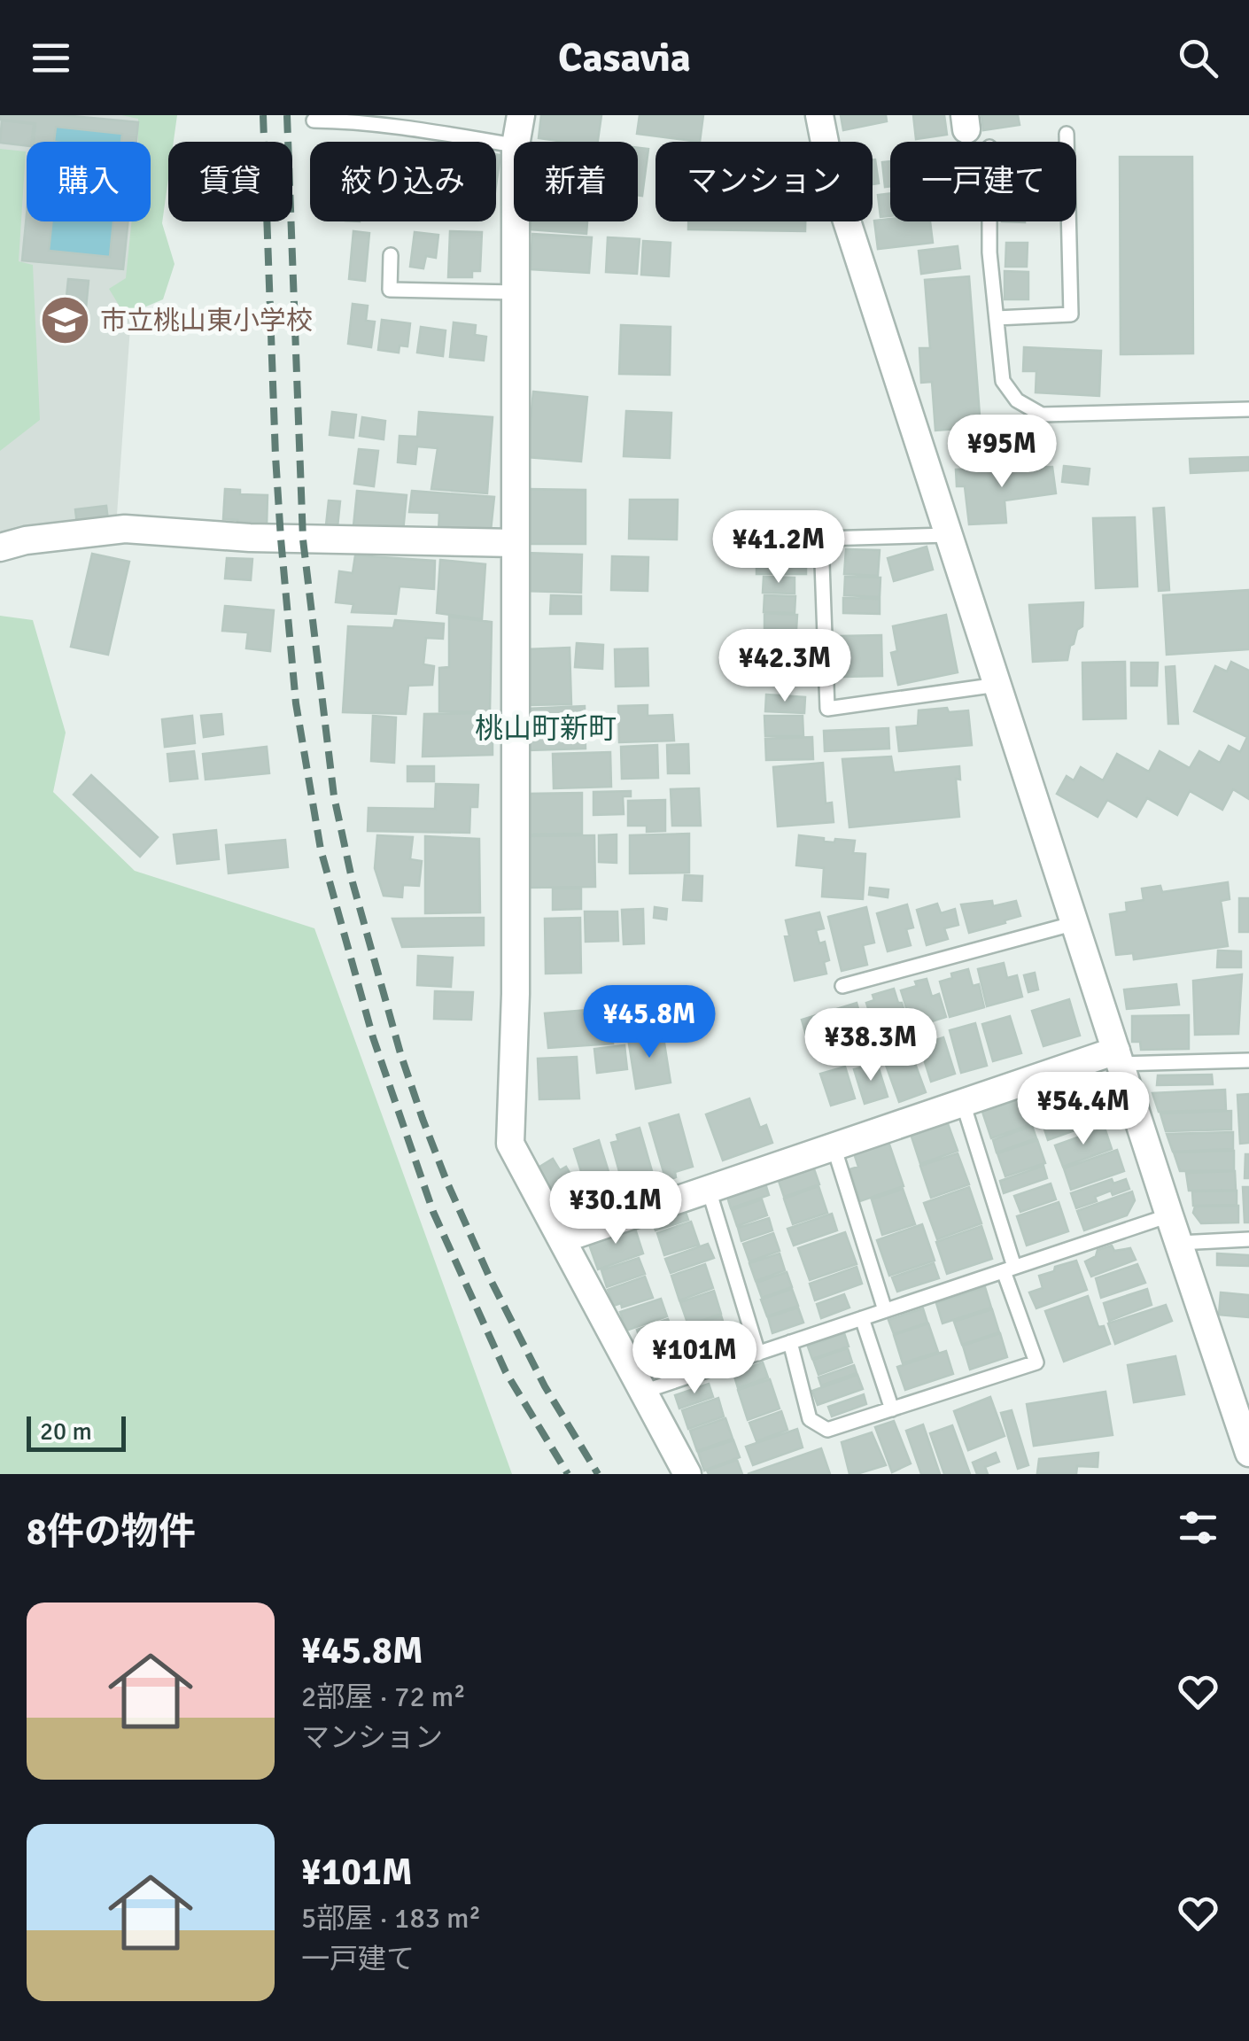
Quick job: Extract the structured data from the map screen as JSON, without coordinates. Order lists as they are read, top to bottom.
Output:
{
  "districts": ["桃山町新町"],
  "places": {
    "school or university": ["市立桃山東小学校"]
  },
  "scale_bar": "20 m",
  "page": {
    "header": "Casavia",
    "chip": [
      "購入",
      "賃貸",
      "絞り込み",
      "新着",
      "マンション",
      "一戸建て"
    ],
    "price": [
      "¥95M",
      "¥41.2M",
      "¥42.3M",
      "¥45.8M",
      "¥38.3M",
      "¥54.4M",
      "¥30.1M",
      "¥101M"
    ],
    "scale": "20 m",
    "heading": "8件の物件",
    "list": [
      {
        "name": "¥45.8M",
        "note": "2部屋 · 72 m² · マンション"
      },
      {
        "name": "¥101M",
        "note": "5部屋 · 183 m² · 一戸建て"
      }
    ]
  }
}
